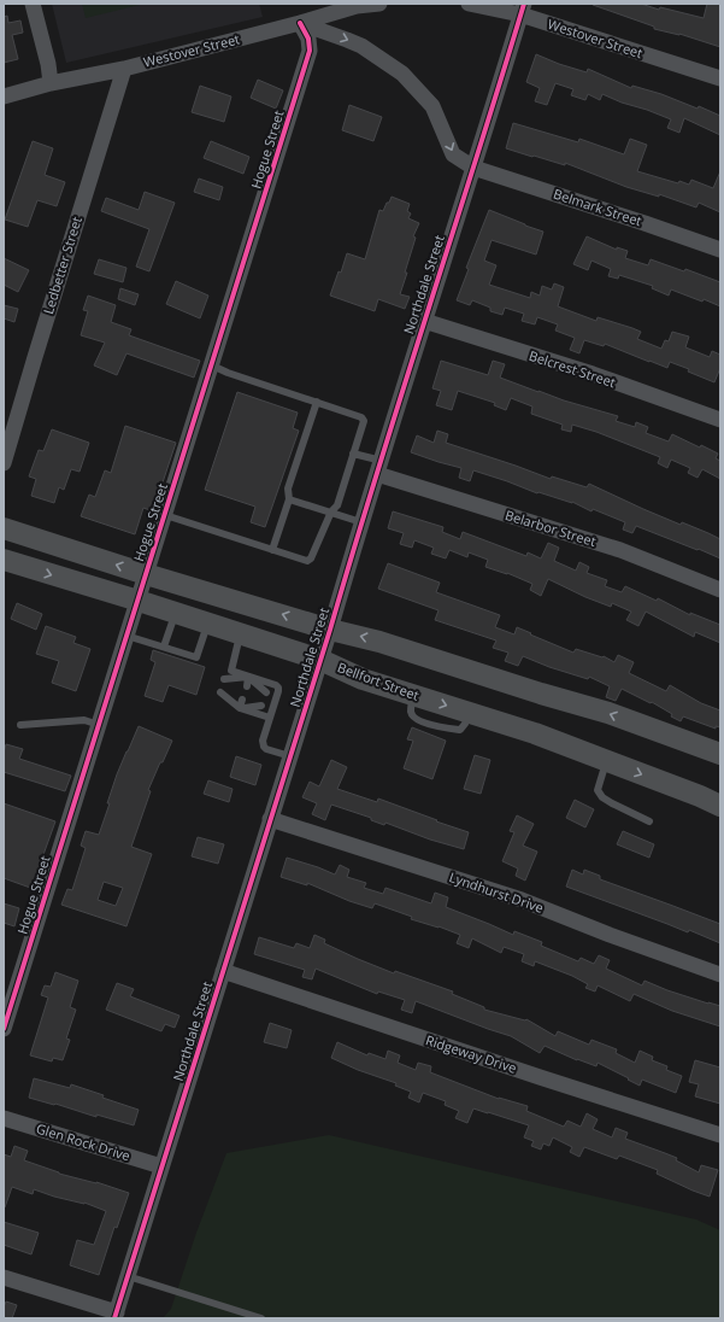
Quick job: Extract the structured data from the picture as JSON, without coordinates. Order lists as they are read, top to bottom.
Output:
{
  "streets": {
    "main road": ["Bellfort Street"],
    "street": [
      "Westover Street",
      "Hogue Street",
      "Belmark Street",
      "Ledbetter Street",
      "Northdale Street",
      "Belcrest Street",
      "Belarbor Street",
      "Lyndhurst Drive",
      "Ridgeway Drive",
      "Glen Rock Drive"
    ]
  },
  "crossings": [
    ["Westover Street", "Hogue Street"],
    ["Westover Street", "Ledbetter Street"],
    ["Westover Street", "Northdale Street"],
    ["Hogue Street", "Bellfort Street"],
    ["Belmark Street", "Northdale Street"],
    ["Northdale Street", "Belcrest Street"],
    ["Northdale Street", "Belarbor Street"],
    ["Northdale Street", "Bellfort Street"],
    ["Northdale Street", "Lyndhurst Drive"],
    ["Northdale Street", "Ridgeway Drive"],
    ["Northdale Street", "Glen Rock Drive"]
  ]
}
